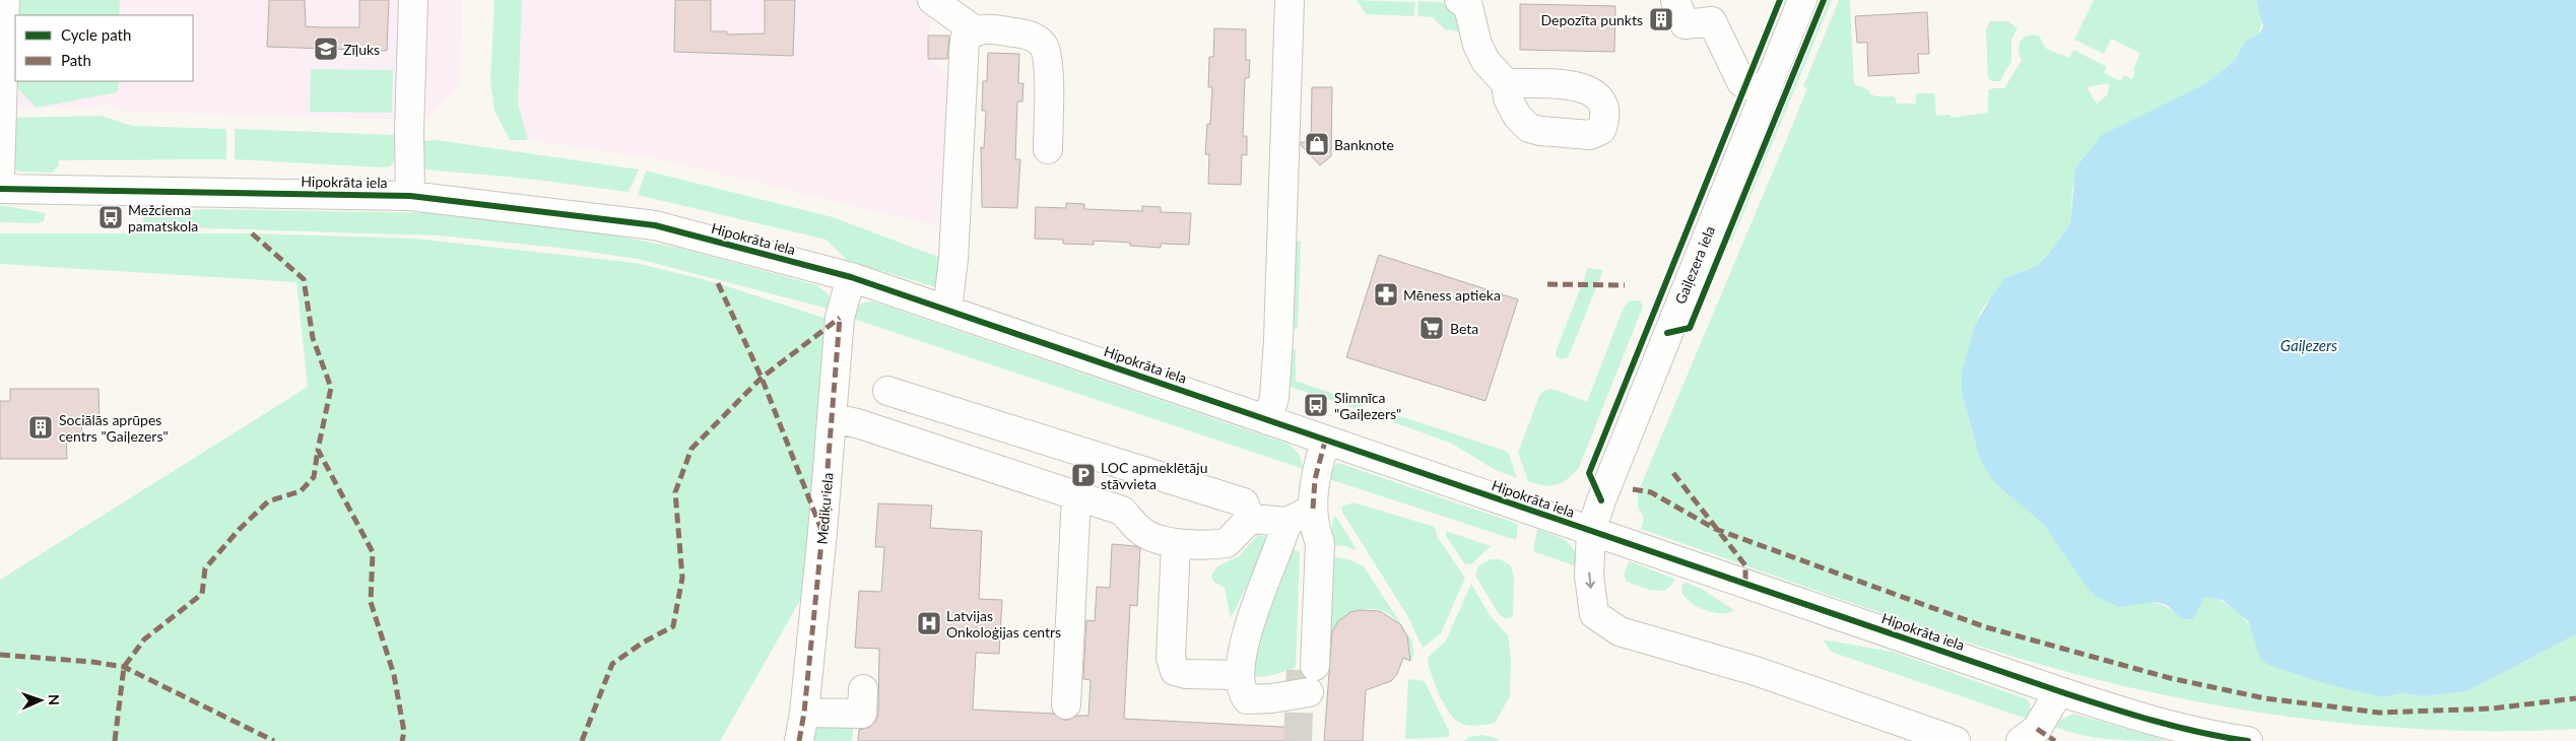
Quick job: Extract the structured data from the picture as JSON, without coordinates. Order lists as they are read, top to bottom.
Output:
{
  "streets": {
    "street": ["Hipokrāta iela", "Gaiļezera iela", "Mediķu iela"]
  },
  "crossings": [
    ["Hipokrāta iela", "Gaiļezera iela"],
    ["Hipokrāta iela", "Mediķu iela"]
  ],
  "one_way": ["Gaiļezera iela"],
  "water": ["Gaiļezers"],
  "places": {
    "building": ["Depozīta punkts", "Sociālās aprūpes centrs \"Gaiļezers\""],
    "school or university": ["Zīļuks"],
    "shop": ["Banknote"],
    "bus stop": ["Mežciema pamatskola", "Slimnīca \"Gaiļezers\""],
    "pharmacy": ["Mēness aptieka"],
    "supermarket": ["Beta"],
    "parking": ["LOC apmeklētāju stāvvieta"],
    "hospital": ["Latvijas Onkoloģijas centrs"]
  },
  "legend": ["Cycle path", "Path"],
  "north": "right"
}
